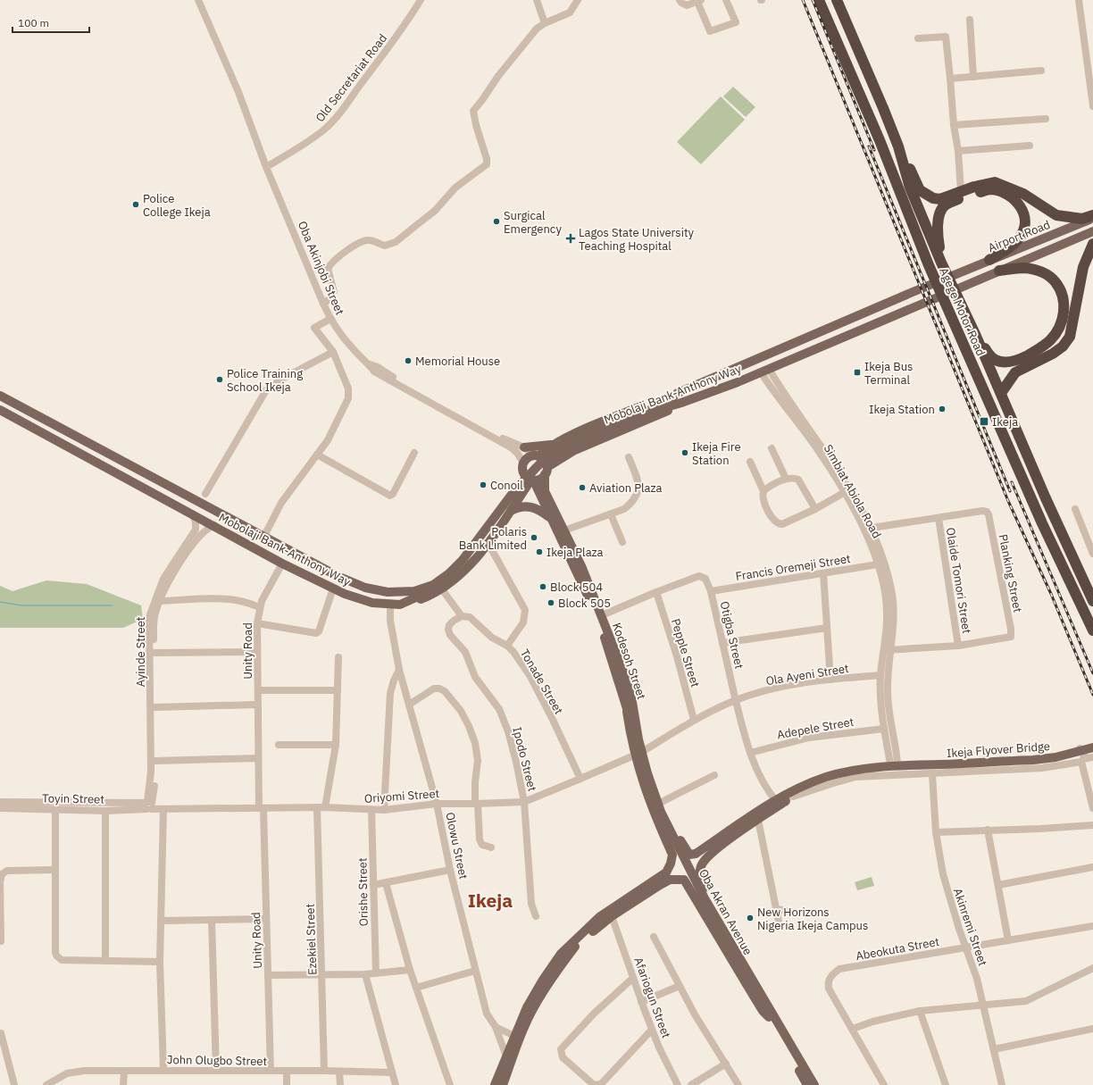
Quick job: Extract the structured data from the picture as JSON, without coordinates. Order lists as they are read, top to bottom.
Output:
{
  "streets": {
    "highway": ["Agege Motor Road"],
    "main road": [
      "Airport Road",
      "Mobolaji Bank-Anthony Way",
      "Kodesoh Street",
      "Ikeja Flyover Bridge",
      "Oba Akran Avenue"
    ],
    "street": [
      "Old Secretariat Road",
      "Oba Akinjobi Street",
      "Simbiat Abiola Road",
      "Francis Oremeji Street",
      "Planking Street",
      "Olaide Tomori Street",
      "Otigba Street",
      "Unity Road",
      "Ayinde Street",
      "Pepple Street",
      "Ola Ayeni Street",
      "Tonade Street",
      "Adepele Street",
      "Ipodo Street",
      "Oriyomi Street",
      "Toyin Street",
      "Olowu Street",
      "Orishe Street",
      "Akinremi Street",
      "Ezekiel Street",
      "Abeokuta Street",
      "Afariogun Street",
      "John Olugbo Street"
    ]
  },
  "crossings": [
    ["Old Secretariat Road", "Oba Akinjobi Street"],
    ["Airport Road", "Mobolaji Bank-Anthony Way"],
    ["Oba Akinjobi Street", "Kodesoh Street"],
    ["Mobolaji Bank-Anthony Way", "Simbiat Abiola Road"],
    ["Mobolaji Bank-Anthony Way", "Unity Road"],
    ["Mobolaji Bank-Anthony Way", "Ayinde Street"],
    ["Mobolaji Bank-Anthony Way", "Olowu Street"],
    ["Simbiat Abiola Road", "Francis Oremeji Street"],
    ["Simbiat Abiola Road", "Planking Street"],
    ["Simbiat Abiola Road", "Ola Ayeni Street"],
    ["Simbiat Abiola Road", "Adepele Street"],
    ["Francis Oremeji Street", "Otigba Street"],
    ["Planking Street", "Olaide Tomori Street"],
    ["Otigba Street", "Pepple Street"],
    ["Otigba Street", "Kodesoh Street"],
    ["Otigba Street", "Ola Ayeni Street"],
    ["Otigba Street", "Adepele Street"],
    ["Unity Road", "Oriyomi Street"],
    ["Unity Road", "John Olugbo Street"],
    ["Ayinde Street", "Toyin Street"],
    ["Pepple Street", "Ola Ayeni Street"],
    ["Kodesoh Street", "Oba Akran Avenue"],
    ["Tonade Street", "Ipodo Street"],
    ["Tonade Street", "Oriyomi Street"],
    ["Ikeja Flyover Bridge", "Akinremi Street"],
    ["Ipodo Street", "Oriyomi Street"],
    ["Oriyomi Street", "Toyin Street"],
    ["Oriyomi Street", "Olowu Street"],
    ["Oriyomi Street", "Orishe Street"],
    ["Oriyomi Street", "Ezekiel Street"],
    ["Akinremi Street", "Abeokuta Street"],
    ["Ezekiel Street", "John Olugbo Street"]
  ],
  "districts": ["Ikeja"],
  "places": {
    "other": [
      "Police College Ikeja",
      "Surgical Emergency",
      "Memorial House",
      "Police Training School Ikeja",
      "Ikeja Station",
      "Ikeja Fire Station",
      "Conoil",
      "Aviation Plaza",
      "Polaris Bank Limited",
      "Ikeja Plaza",
      "Block 504",
      "Block 505",
      "New Horizons Nigeria Ikeja Campus"
    ],
    "health": ["Lagos State University Teaching Hospital"],
    "transit": ["Ikeja Bus Terminal", "Ikeja"]
  },
  "scale_bar": "100 m"
}
